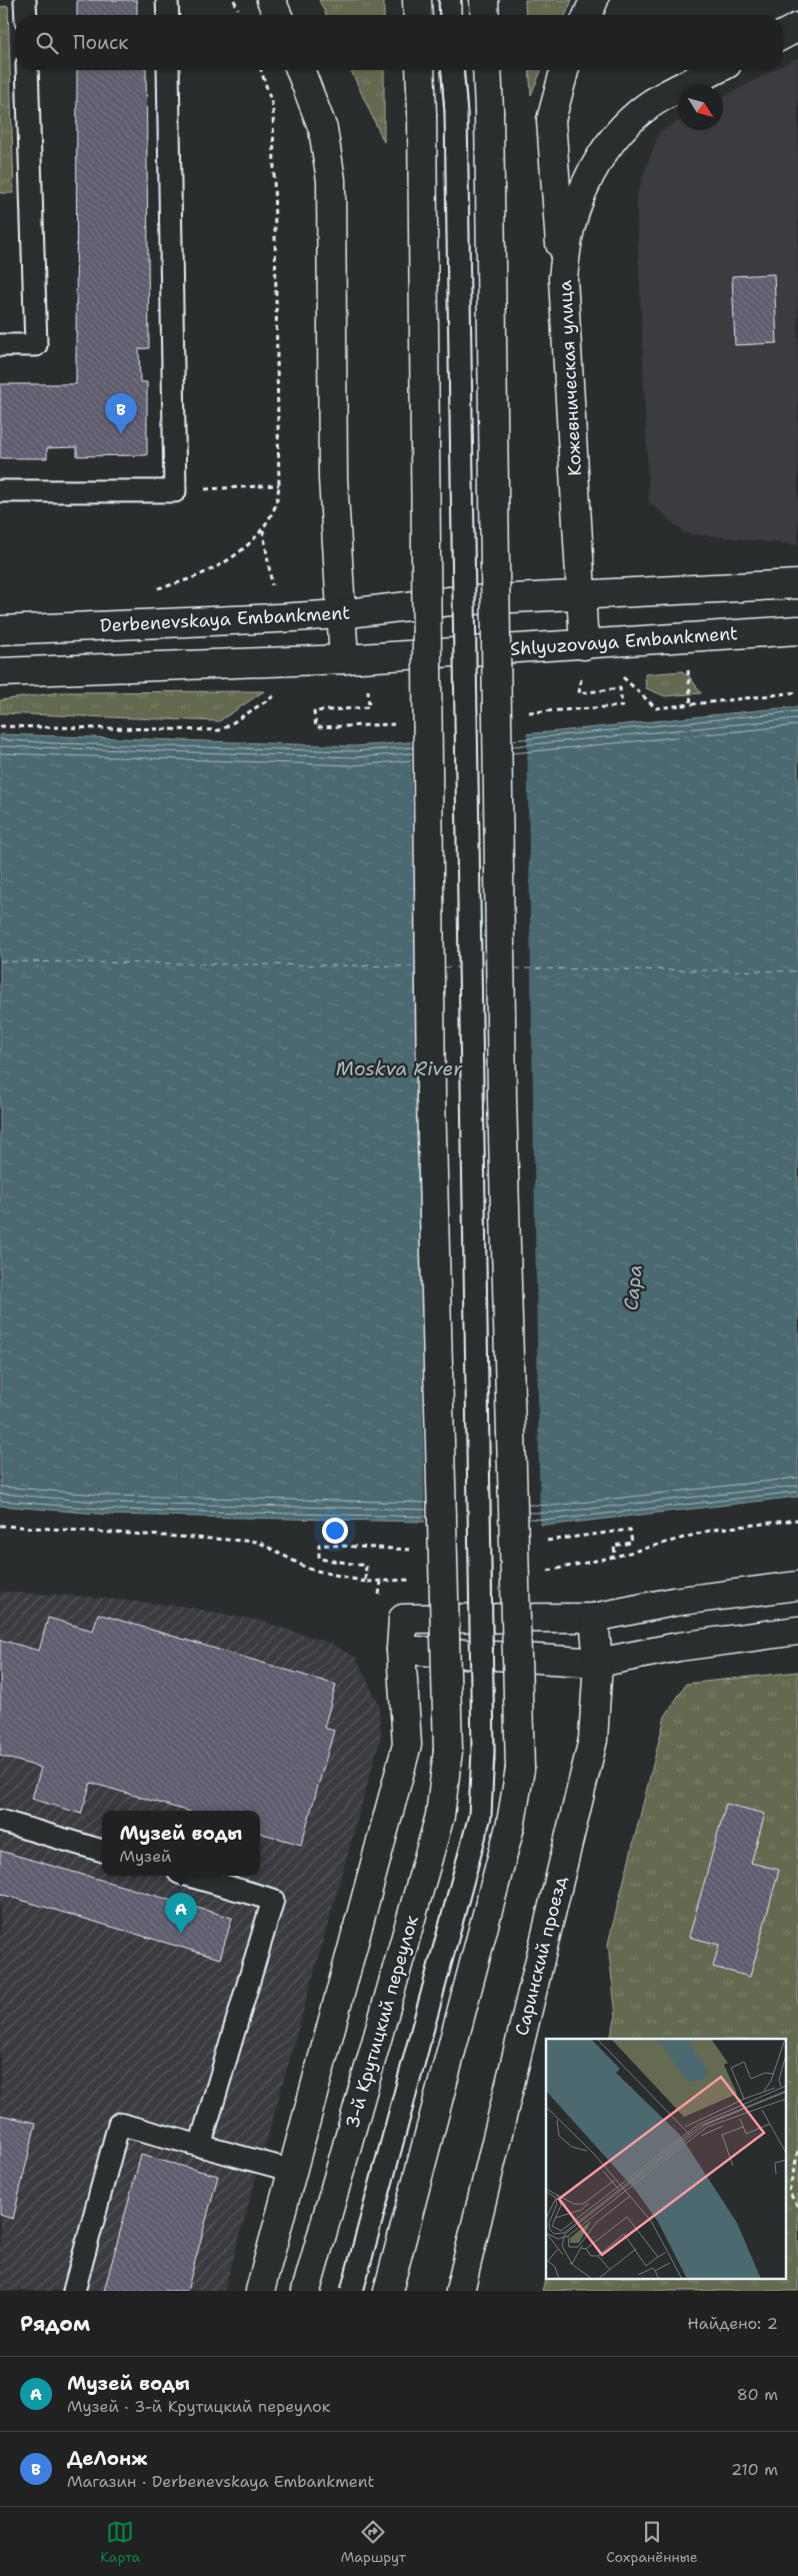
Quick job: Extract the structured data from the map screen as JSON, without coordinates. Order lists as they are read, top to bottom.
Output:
{
  "streets": {
    "main road": [
      "Кожевническая улица",
      "Derbenevskaya Embankment",
      "Shlyuzovaya Embankment",
      "Саринский проезд",
      "3-й Крутицкий переулок"
    ]
  },
  "crossings": [
    ["Кожевническая улица", "Derbenevskaya Embankment"],
    ["Кожевническая улица", "Shlyuzovaya Embankment"]
  ],
  "water": ["Moskva River", "Сара"],
  "north": "bottom right",
  "page": {
    "search": "Поиск",
    "pins": ["B", "A"],
    "popup": ["Музей воды", "Музей"],
    "heading": ["Рядом", "Найдено: 2"],
    "list": [
      {
        "mark": "A",
        "name": "Музей воды",
        "note": "Музей · 3-й Крутицкий переулок",
        "value": "80 m"
      },
      {
        "mark": "B",
        "name": "ДеЛонж",
        "note": "Магазин · Derbenevskaya Embankment",
        "value": "210 m"
      }
    ],
    "nav": ["Карта", "Маршрут", "Сохранённые"]
  }
}
